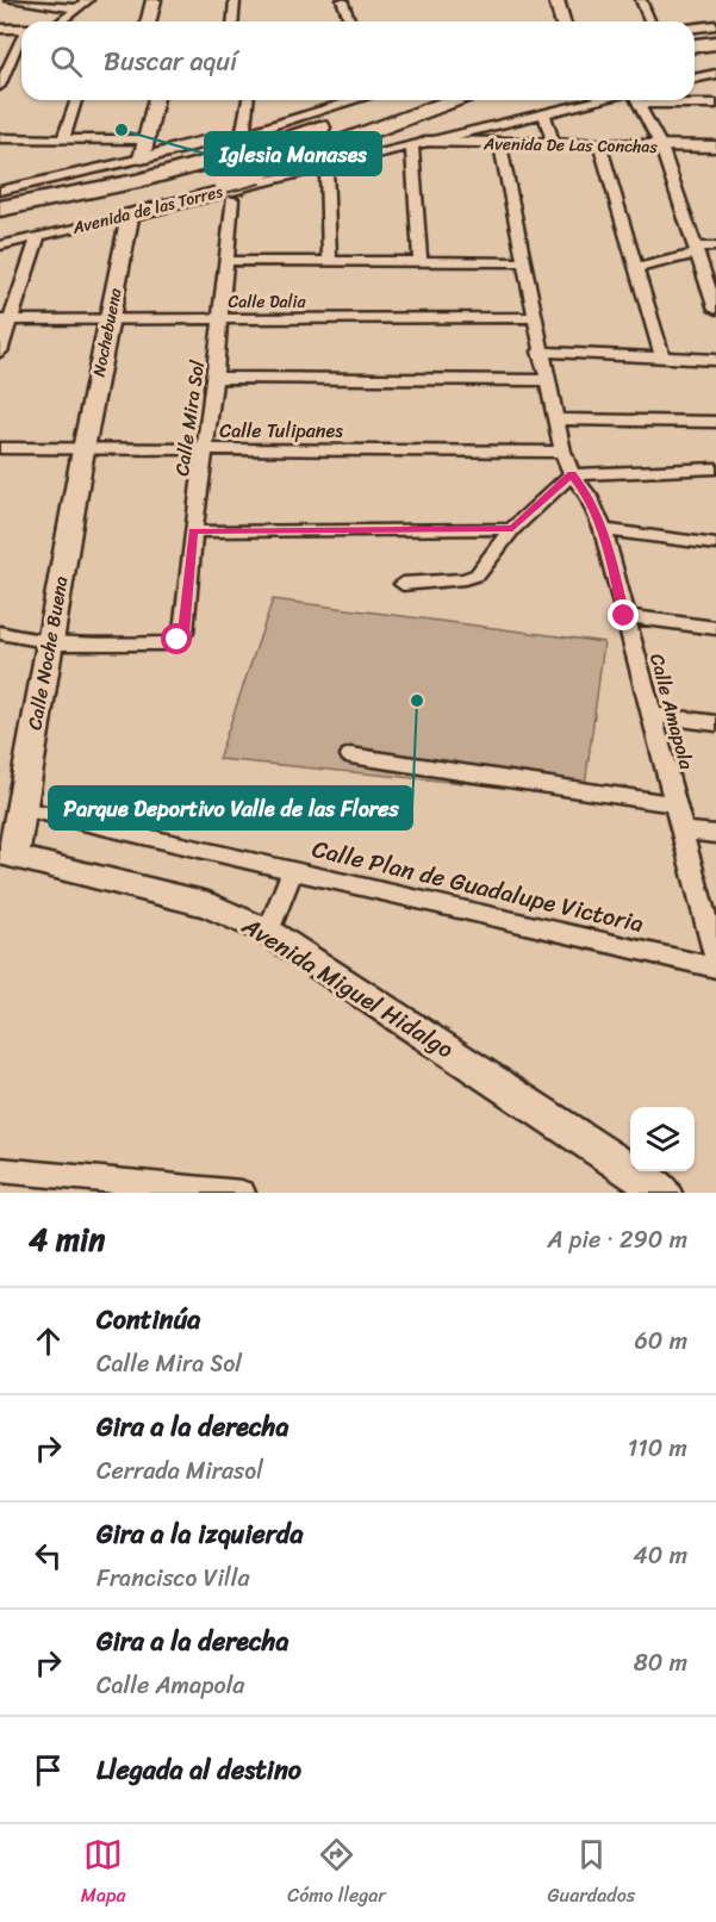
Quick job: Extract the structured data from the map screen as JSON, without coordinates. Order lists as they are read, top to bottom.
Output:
{
  "streets": {
    "street": [
      "Avenida De Las Conchas",
      "Avenida de las Torres",
      "Calle Dalia",
      "Nochebuena",
      "Calle Mira Sol",
      "Calle Tulipanes",
      "Calle Noche Buena",
      "Calle Amapola",
      "Calle Plan de Guadalupe Victoria",
      "Avenida Miguel Hidalgo"
    ]
  },
  "crossings": [
    ["Avenida De Las Conchas", "Avenida de las Torres"],
    ["Avenida De Las Conchas", "Calle Amapola"],
    ["Avenida de las Torres", "Nochebuena"],
    ["Avenida de las Torres", "Calle Mira Sol"],
    ["Calle Dalia", "Nochebuena"],
    ["Calle Dalia", "Calle Mira Sol"],
    ["Calle Dalia", "Calle Amapola"],
    ["Nochebuena", "Calle Tulipanes"],
    ["Nochebuena", "Calle Noche Buena"],
    ["Calle Mira Sol", "Calle Tulipanes"],
    ["Calle Mira Sol", "Calle Noche Buena"],
    ["Calle Tulipanes", "Calle Noche Buena"],
    ["Calle Tulipanes", "Calle Amapola"],
    ["Calle Noche Buena", "Calle Plan de Guadalupe Victoria"],
    ["Calle Noche Buena", "Avenida Miguel Hidalgo"]
  ],
  "places": ["Iglesia Manases", "Parque Deportivo Valle de las Flores"],
  "page": {
    "search": "Buscar aquí",
    "heading": ["4 min", "A pie · 290 m"],
    "list": [
      ["Continúa", "Calle Mira Sol", "60 m"],
      ["Gira a la derecha", "Cerrada Mirasol", "110 m"],
      ["Gira a la izquierda", "Francisco Villa", "40 m"],
      ["Gira a la derecha", "Calle Amapola", "80 m"],
      "Llegada al destino"
    ],
    "nav": ["Mapa", "Cómo llegar", "Guardados"]
  }
}
